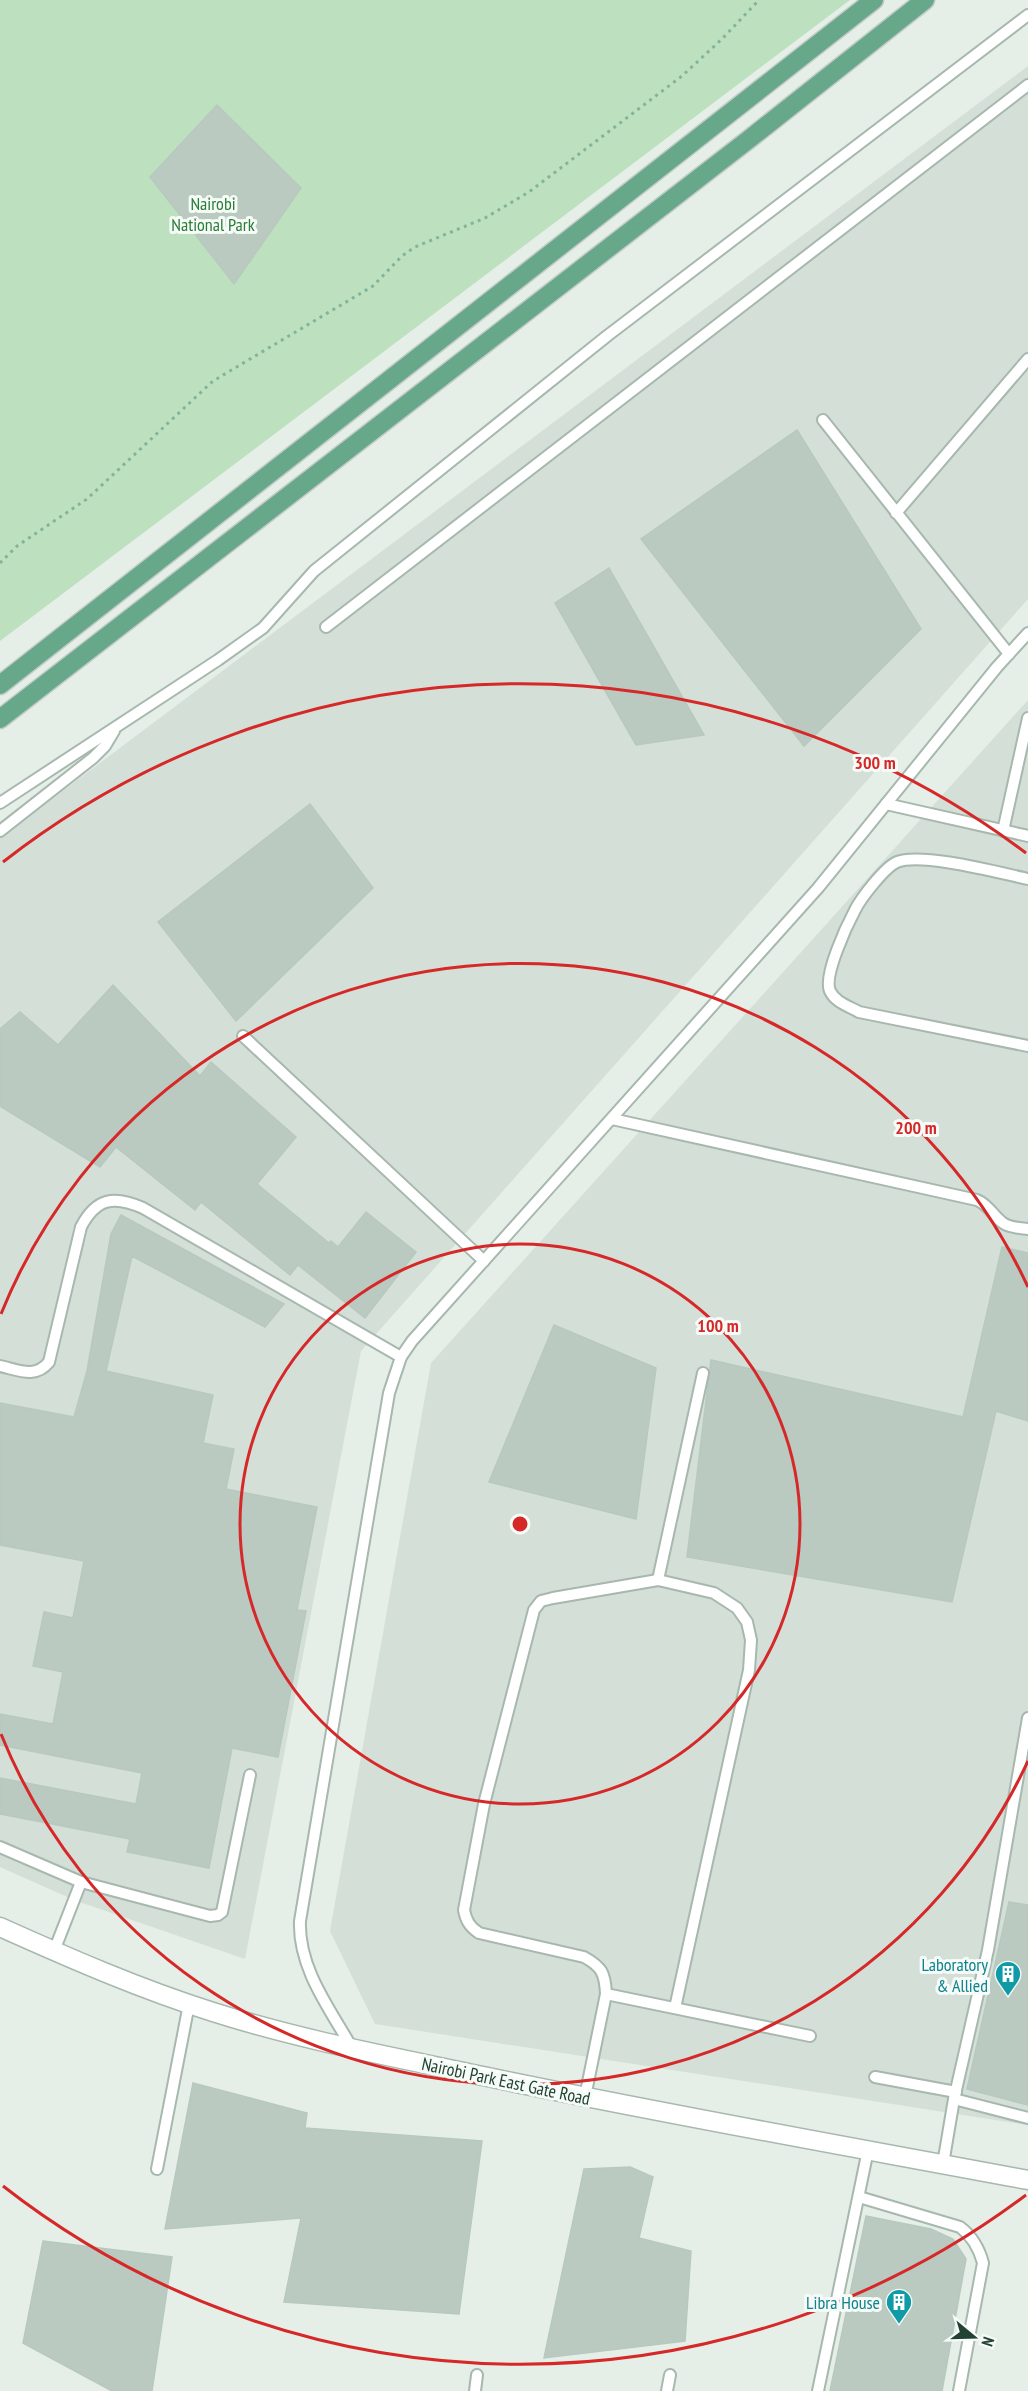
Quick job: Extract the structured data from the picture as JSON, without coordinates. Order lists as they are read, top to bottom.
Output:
{
  "streets": {
    "street": ["Nairobi Park East Gate Road"]
  },
  "parks": ["Nairobi National Park"],
  "places": {
    "building": ["Laboratory & Allied", "Libra House"]
  },
  "north": "right",
  "rings": ["300 m", "200 m", "100 m"]
}
